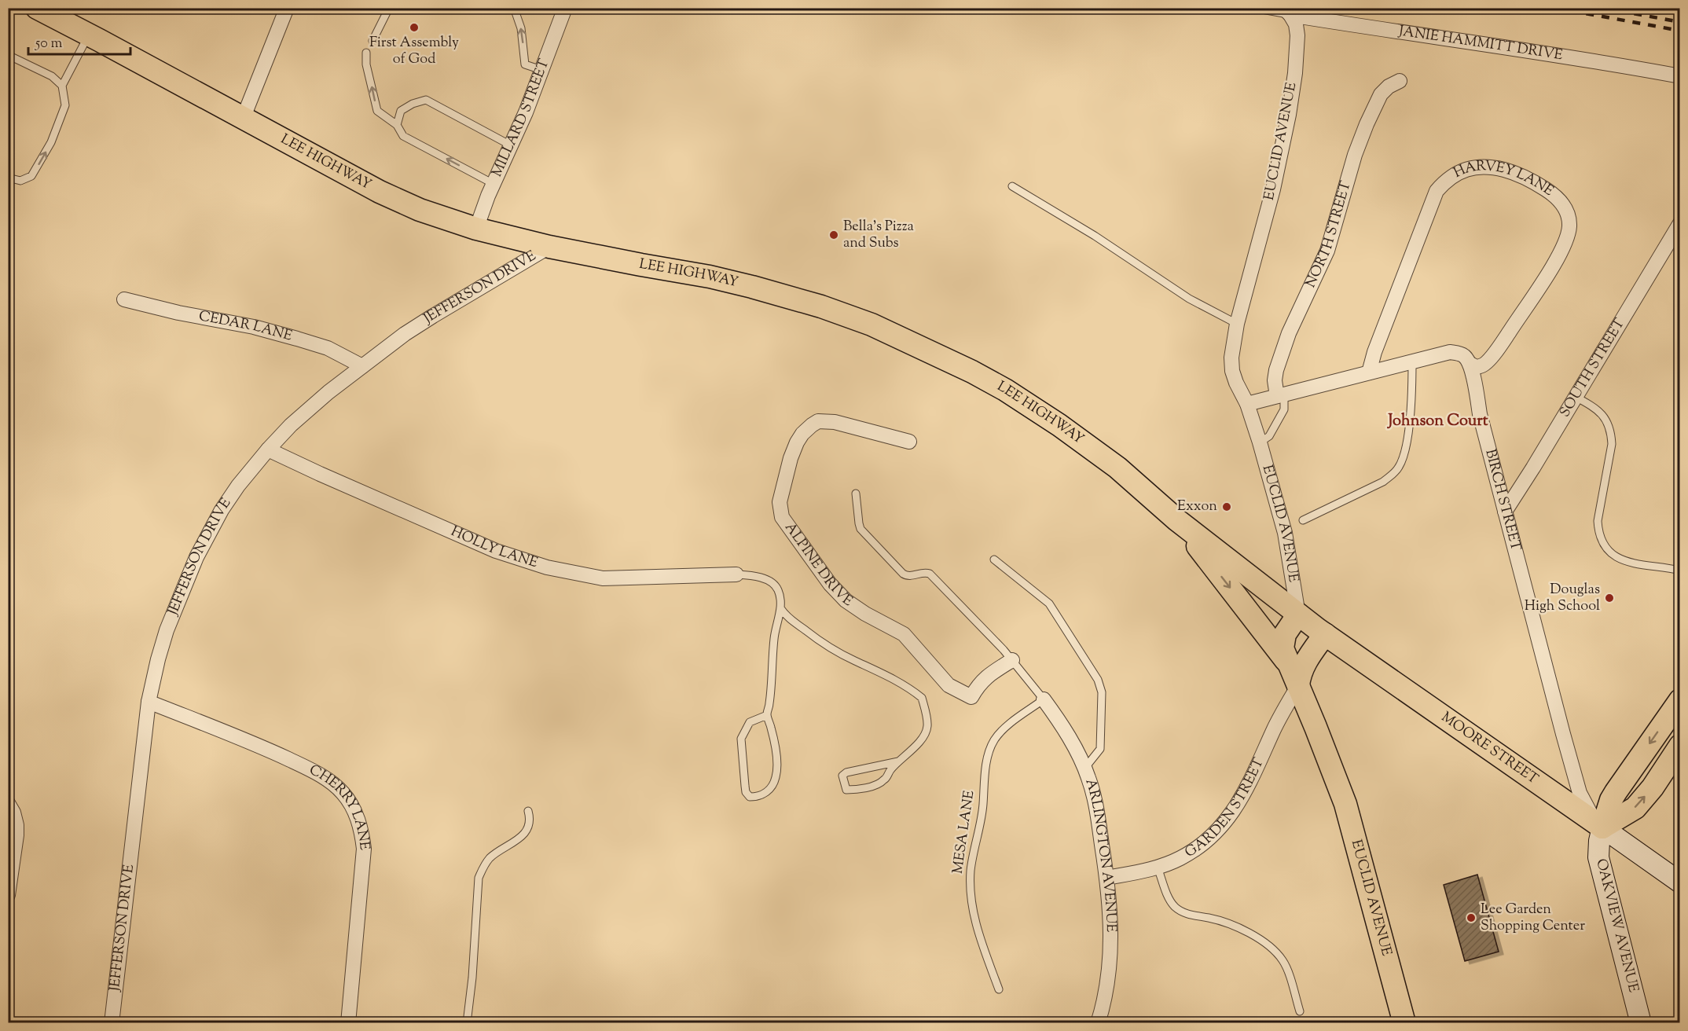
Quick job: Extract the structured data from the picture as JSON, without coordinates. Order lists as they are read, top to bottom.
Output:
{
  "streets": {
    "main road": [
      "EUCLID AVENUE",
      "LEE HIGHWAY",
      "MOORE STREET",
      "OAKVIEW AVENUE"
    ],
    "street": [
      "JANIE HAMMITT DRIVE",
      "MILLARD STREET",
      "HARVEY LANE",
      "NORTH STREET",
      "JEFFERSON DRIVE",
      "CEDAR LANE",
      "SOUTH STREET",
      "BIRCH STREET",
      "HOLLY LANE",
      "ALPINE DRIVE",
      "GARDEN STREET",
      "CHERRY LANE",
      "ARLINGTON AVENUE"
    ],
    "lane": ["MESA LANE"]
  },
  "crossings": [
    ["JANIE HAMMITT DRIVE", "EUCLID AVENUE"],
    ["MILLARD STREET", "LEE HIGHWAY"],
    ["EUCLID AVENUE", "LEE HIGHWAY"],
    ["EUCLID AVENUE", "MOORE STREET"],
    ["EUCLID AVENUE", "GARDEN STREET"],
    ["LEE HIGHWAY", "JEFFERSON DRIVE"],
    ["LEE HIGHWAY", "MOORE STREET"],
    ["HARVEY LANE", "BIRCH STREET"],
    ["JEFFERSON DRIVE", "CEDAR LANE"],
    ["JEFFERSON DRIVE", "HOLLY LANE"],
    ["JEFFERSON DRIVE", "CHERRY LANE"],
    ["SOUTH STREET", "BIRCH STREET"],
    ["BIRCH STREET", "MOORE STREET"],
    ["BIRCH STREET", "OAKVIEW AVENUE"],
    ["MOORE STREET", "OAKVIEW AVENUE"],
    ["GARDEN STREET", "ARLINGTON AVENUE"],
    ["MESA LANE", "ARLINGTON AVENUE"]
  ],
  "districts": ["Johnson Court"],
  "places": [
    "First Assembly of God",
    "Bella's Pizza and Subs",
    "Exxon",
    "Douglas High School",
    "Lee Garden Shopping Center"
  ],
  "scale_bar": "50 m"
}
